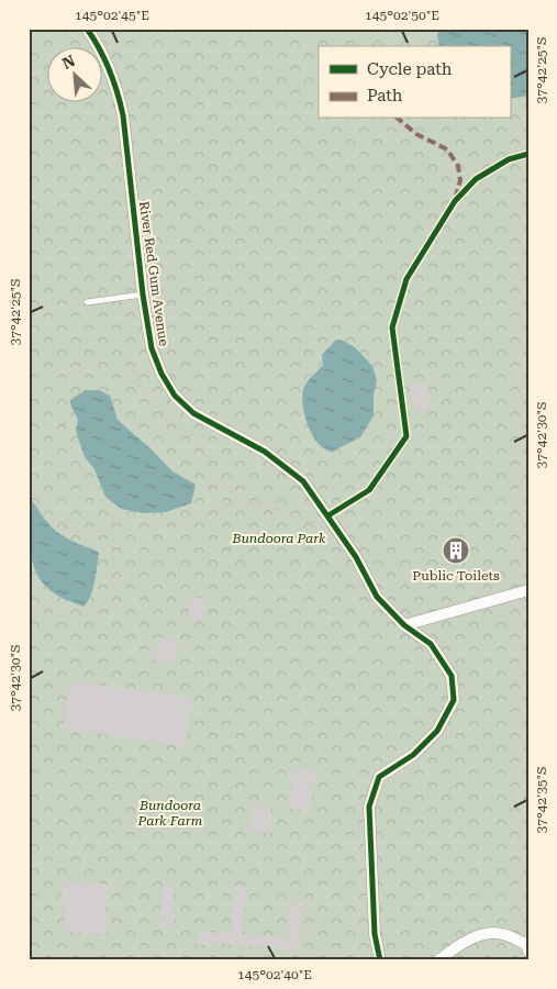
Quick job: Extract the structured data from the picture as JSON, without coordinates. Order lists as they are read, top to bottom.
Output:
{
  "streets": {
    "street": ["River Red Gum Avenue"]
  },
  "parks": ["Bundoora Park", "Bundoora Park Farm"],
  "places": {
    "building": ["Public Toilets"]
  },
  "legend": ["Cycle path", "Path"],
  "north": "top left",
  "coordinates": [
    "145°02'45\"E",
    "145°02'50\"E",
    "37°42'25\"S",
    "37°42'30\"S",
    "37°42'35\"S",
    "145°02'40\"E"
  ]
}
